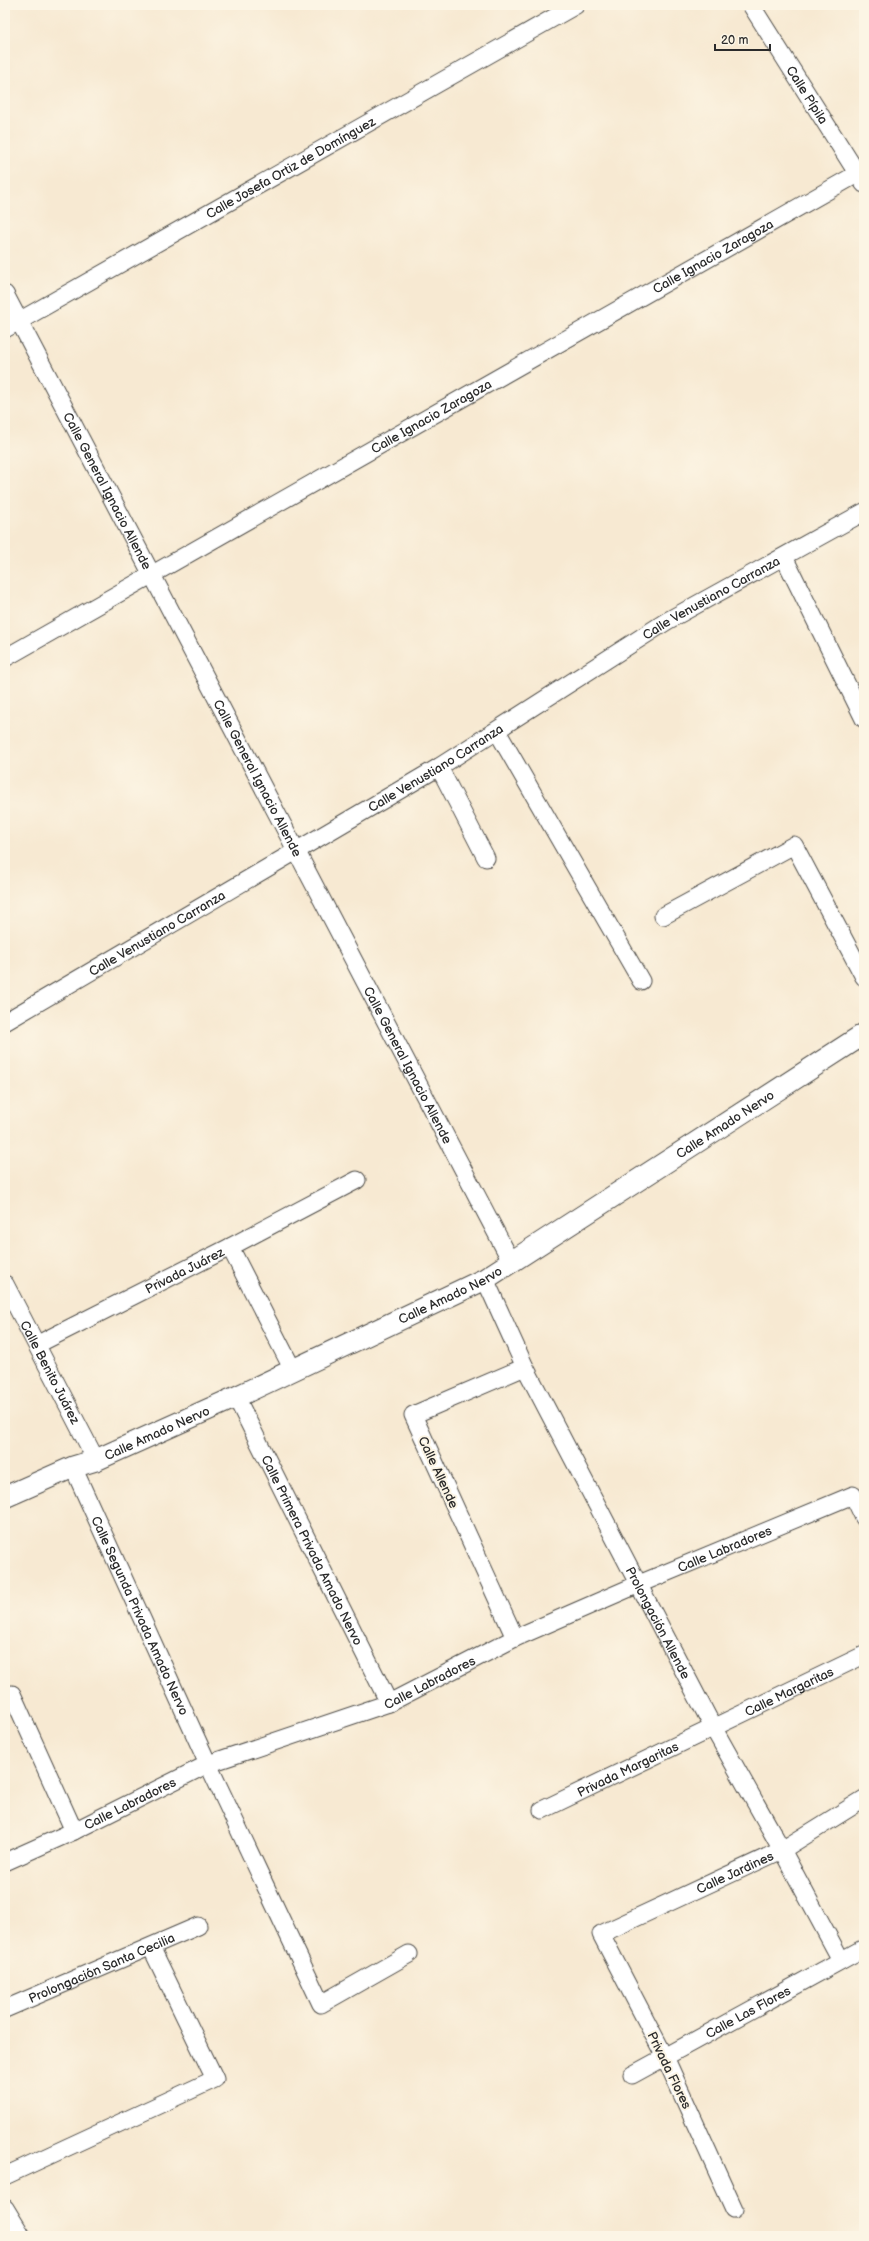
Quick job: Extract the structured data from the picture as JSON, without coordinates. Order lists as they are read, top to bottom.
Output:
{
  "streets": {
    "street": [
      "Calle Pípila",
      "Calle Josefa Ortiz de Domínguez",
      "Calle Ignacio Zaragoza",
      "Calle General Ignacio Allende",
      "Calle Venustiano Carranza",
      "Calle Amado Nervo",
      "Privada Juárez",
      "Calle Benito Juárez",
      "Calle Allende",
      "Calle Labradores",
      "Calle Primera Privada Amado Nervo",
      "Calle Segunda Privada Amado Nervo",
      "Prolongación Allende",
      "Calle Margaritas",
      "Privada Margaritas",
      "Calle Jardines",
      "Prolongación Santa Cecilia",
      "Calle Las Flores",
      "Privada Flores"
    ]
  },
  "crossings": [
    ["Calle Pípila", "Calle Ignacio Zaragoza"],
    ["Calle Josefa Ortiz de Domínguez", "Calle General Ignacio Allende"],
    ["Calle Ignacio Zaragoza", "Calle General Ignacio Allende"],
    ["Calle General Ignacio Allende", "Calle Venustiano Carranza"],
    ["Calle General Ignacio Allende", "Calle Amado Nervo"],
    ["Calle Amado Nervo", "Privada Juárez"],
    ["Calle Amado Nervo", "Calle Benito Juárez"],
    ["Calle Amado Nervo", "Calle Primera Privada Amado Nervo"],
    ["Calle Amado Nervo", "Calle Segunda Privada Amado Nervo"],
    ["Calle Amado Nervo", "Prolongación Allende"],
    ["Privada Juárez", "Calle Benito Juárez"],
    ["Calle Allende", "Calle Labradores"],
    ["Calle Allende", "Prolongación Allende"],
    ["Calle Labradores", "Calle Primera Privada Amado Nervo"],
    ["Calle Labradores", "Calle Segunda Privada Amado Nervo"],
    ["Calle Labradores", "Prolongación Allende"],
    ["Prolongación Allende", "Calle Margaritas"],
    ["Prolongación Allende", "Privada Margaritas"],
    ["Prolongación Allende", "Calle Jardines"],
    ["Prolongación Allende", "Calle Las Flores"],
    ["Calle Margaritas", "Privada Margaritas"],
    ["Calle Jardines", "Privada Flores"],
    ["Calle Las Flores", "Privada Flores"]
  ],
  "scale_bar": "20 m"
}
